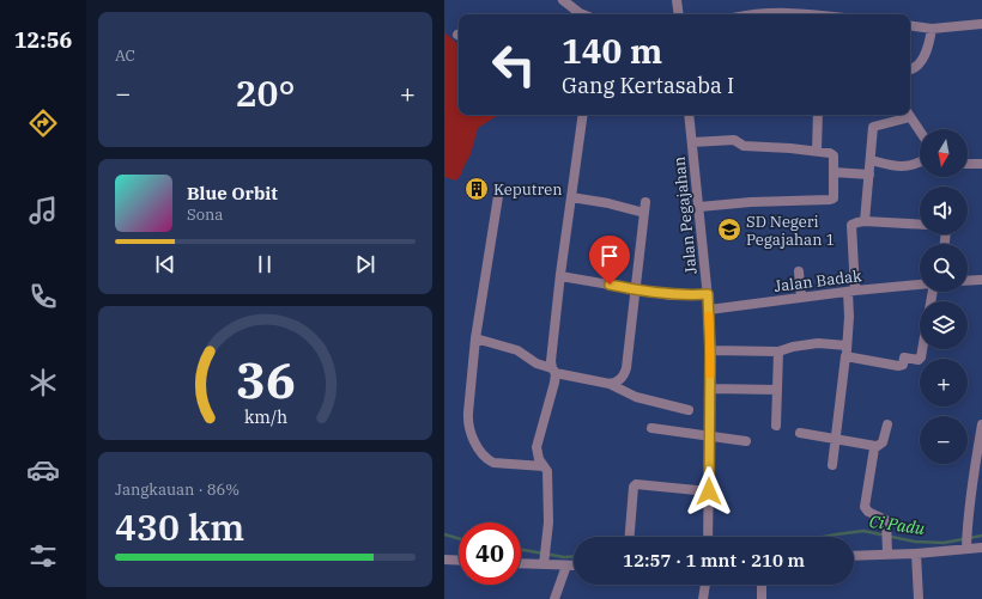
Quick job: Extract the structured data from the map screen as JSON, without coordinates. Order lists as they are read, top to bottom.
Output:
{
  "streets": {
    "street": ["Jalan Pegajahan", "Jalan Badak"]
  },
  "crossings": [
    ["Jalan Pegajahan", "Jalan Badak"]
  ],
  "water": ["Ci Padu"],
  "places": {
    "building": ["Keputren"],
    "school or university": ["SD Negeri Pegajahan 1"]
  },
  "north": "bottom",
  "page": {
    "tabs": "12:56",
    "tile": [
      "AC",
      ["Jangkauan · 86%", "430 km"]
    ],
    "turn": ["140 m", "Gang Kertasaba I"],
    "heat": ["−", "20°", "+"],
    "map_buttons": ["+", "−"],
    "song": ["Blue Orbit", "Sona"],
    "limit": "40",
    "trip": "12:57 · 1 mnt · 210 m",
    "gauge": ["36", "km/h"]
  }
}
